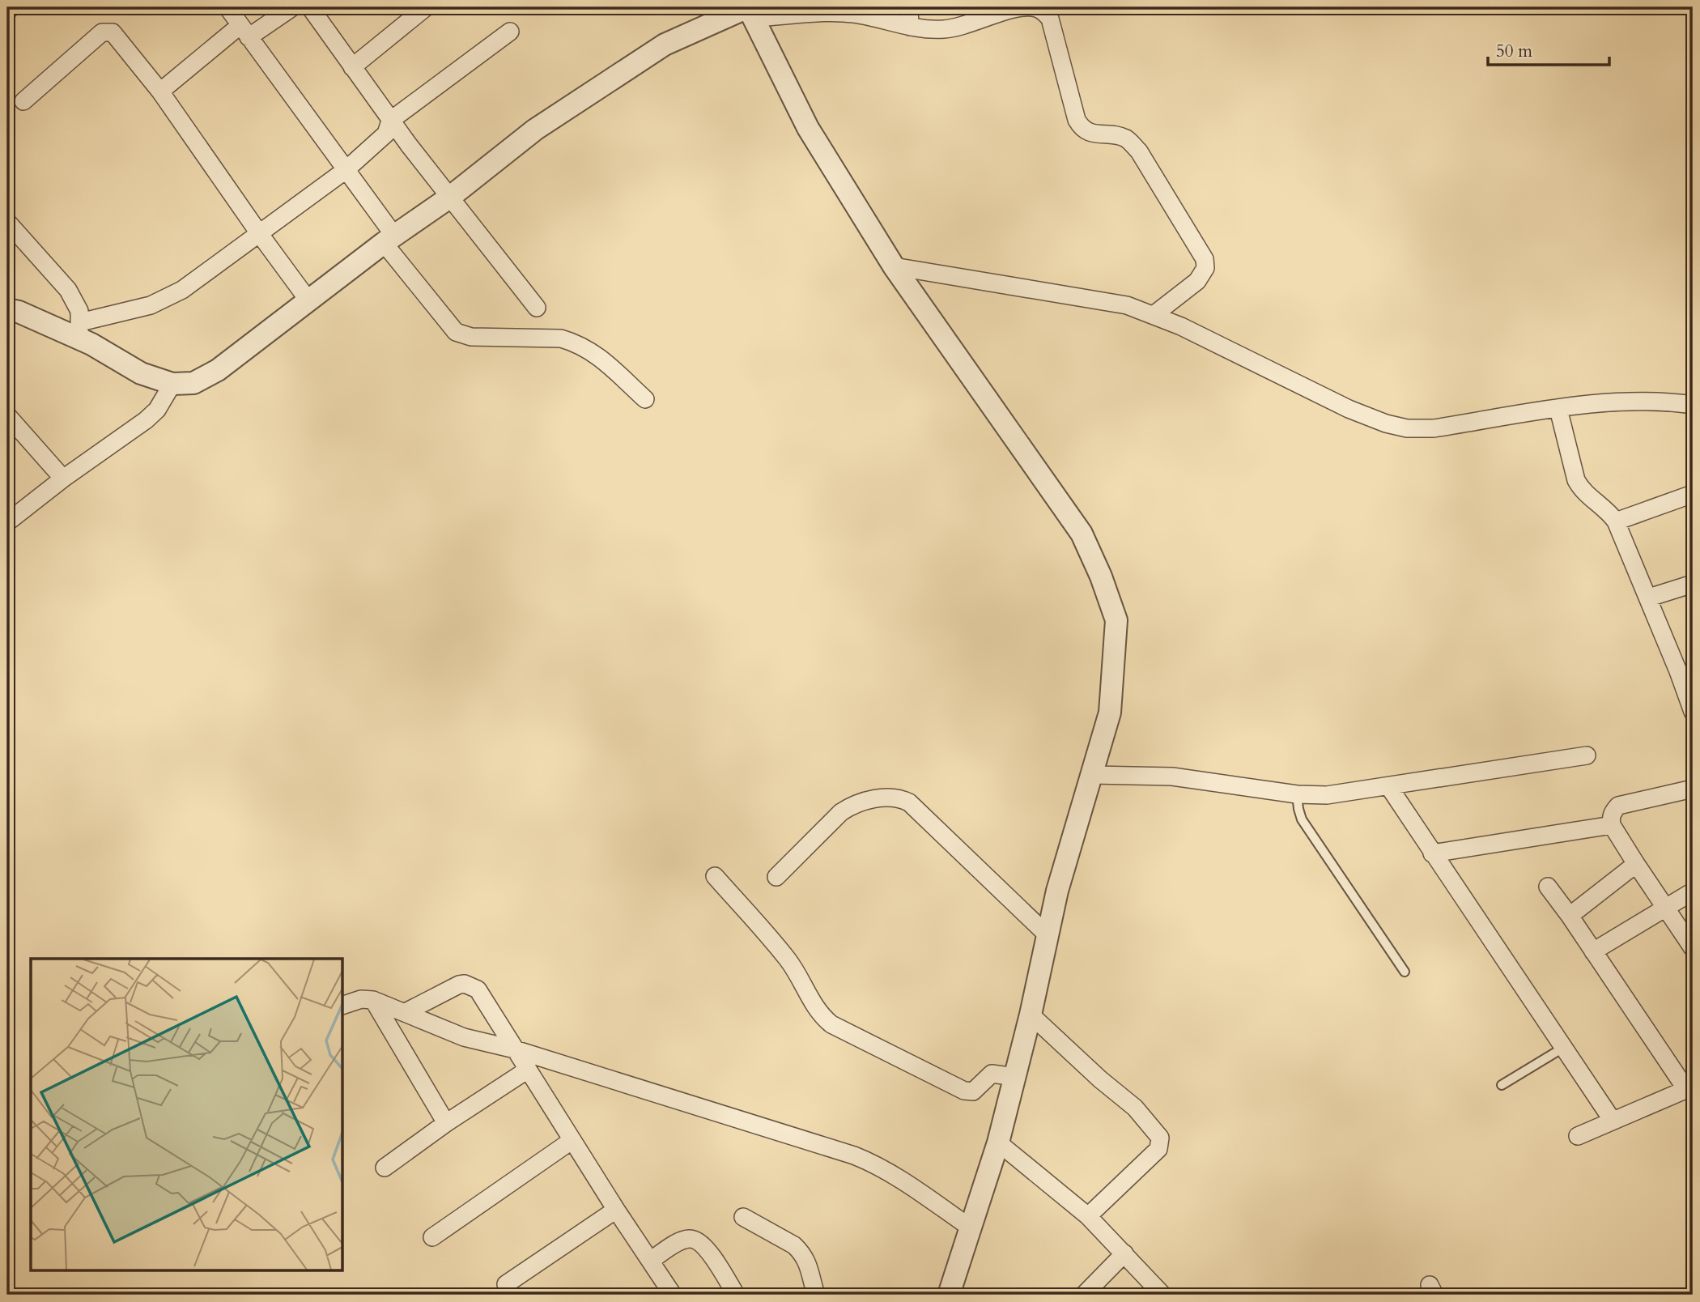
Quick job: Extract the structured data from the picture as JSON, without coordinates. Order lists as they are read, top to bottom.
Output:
{
  "scale_bar": "50 m"
}
